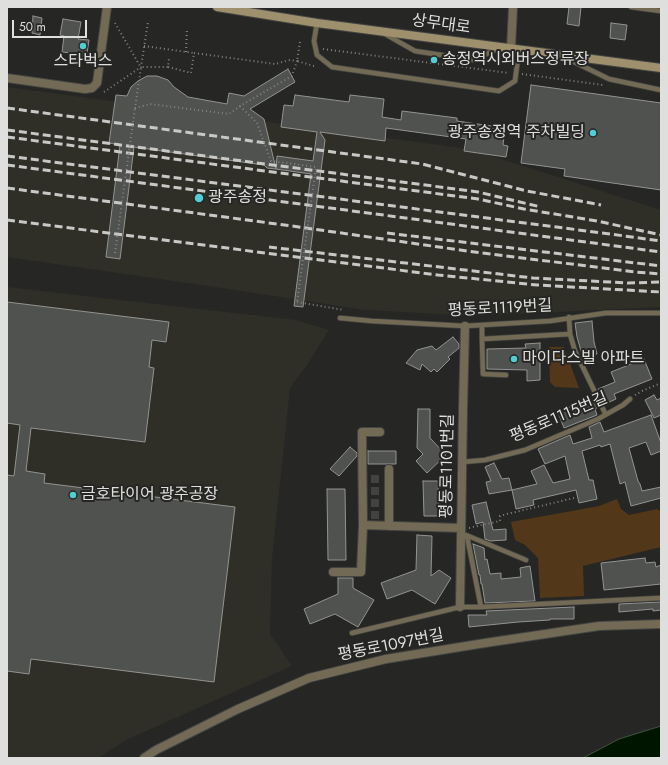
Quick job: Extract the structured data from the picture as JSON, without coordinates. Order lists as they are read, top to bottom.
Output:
{
  "streets": {
    "main road": ["상무대로"],
    "street": ["평동로1101번길", "평동로1097번길"],
    "lane": ["평동로1119번길", "평동로1115번길"]
  },
  "crossings": [
    ["평동로1119번길", "평동로1101번길"],
    ["평동로1115번길", "평동로1101번길"]
  ],
  "places": [
    "스타벅스",
    "송정역시외버스정류장",
    "광주송정역 주차빌딩",
    "광주송정",
    "마이다스빌 아파트",
    "금호타이어 광주공장"
  ],
  "scale_bar": "50 m"
}
